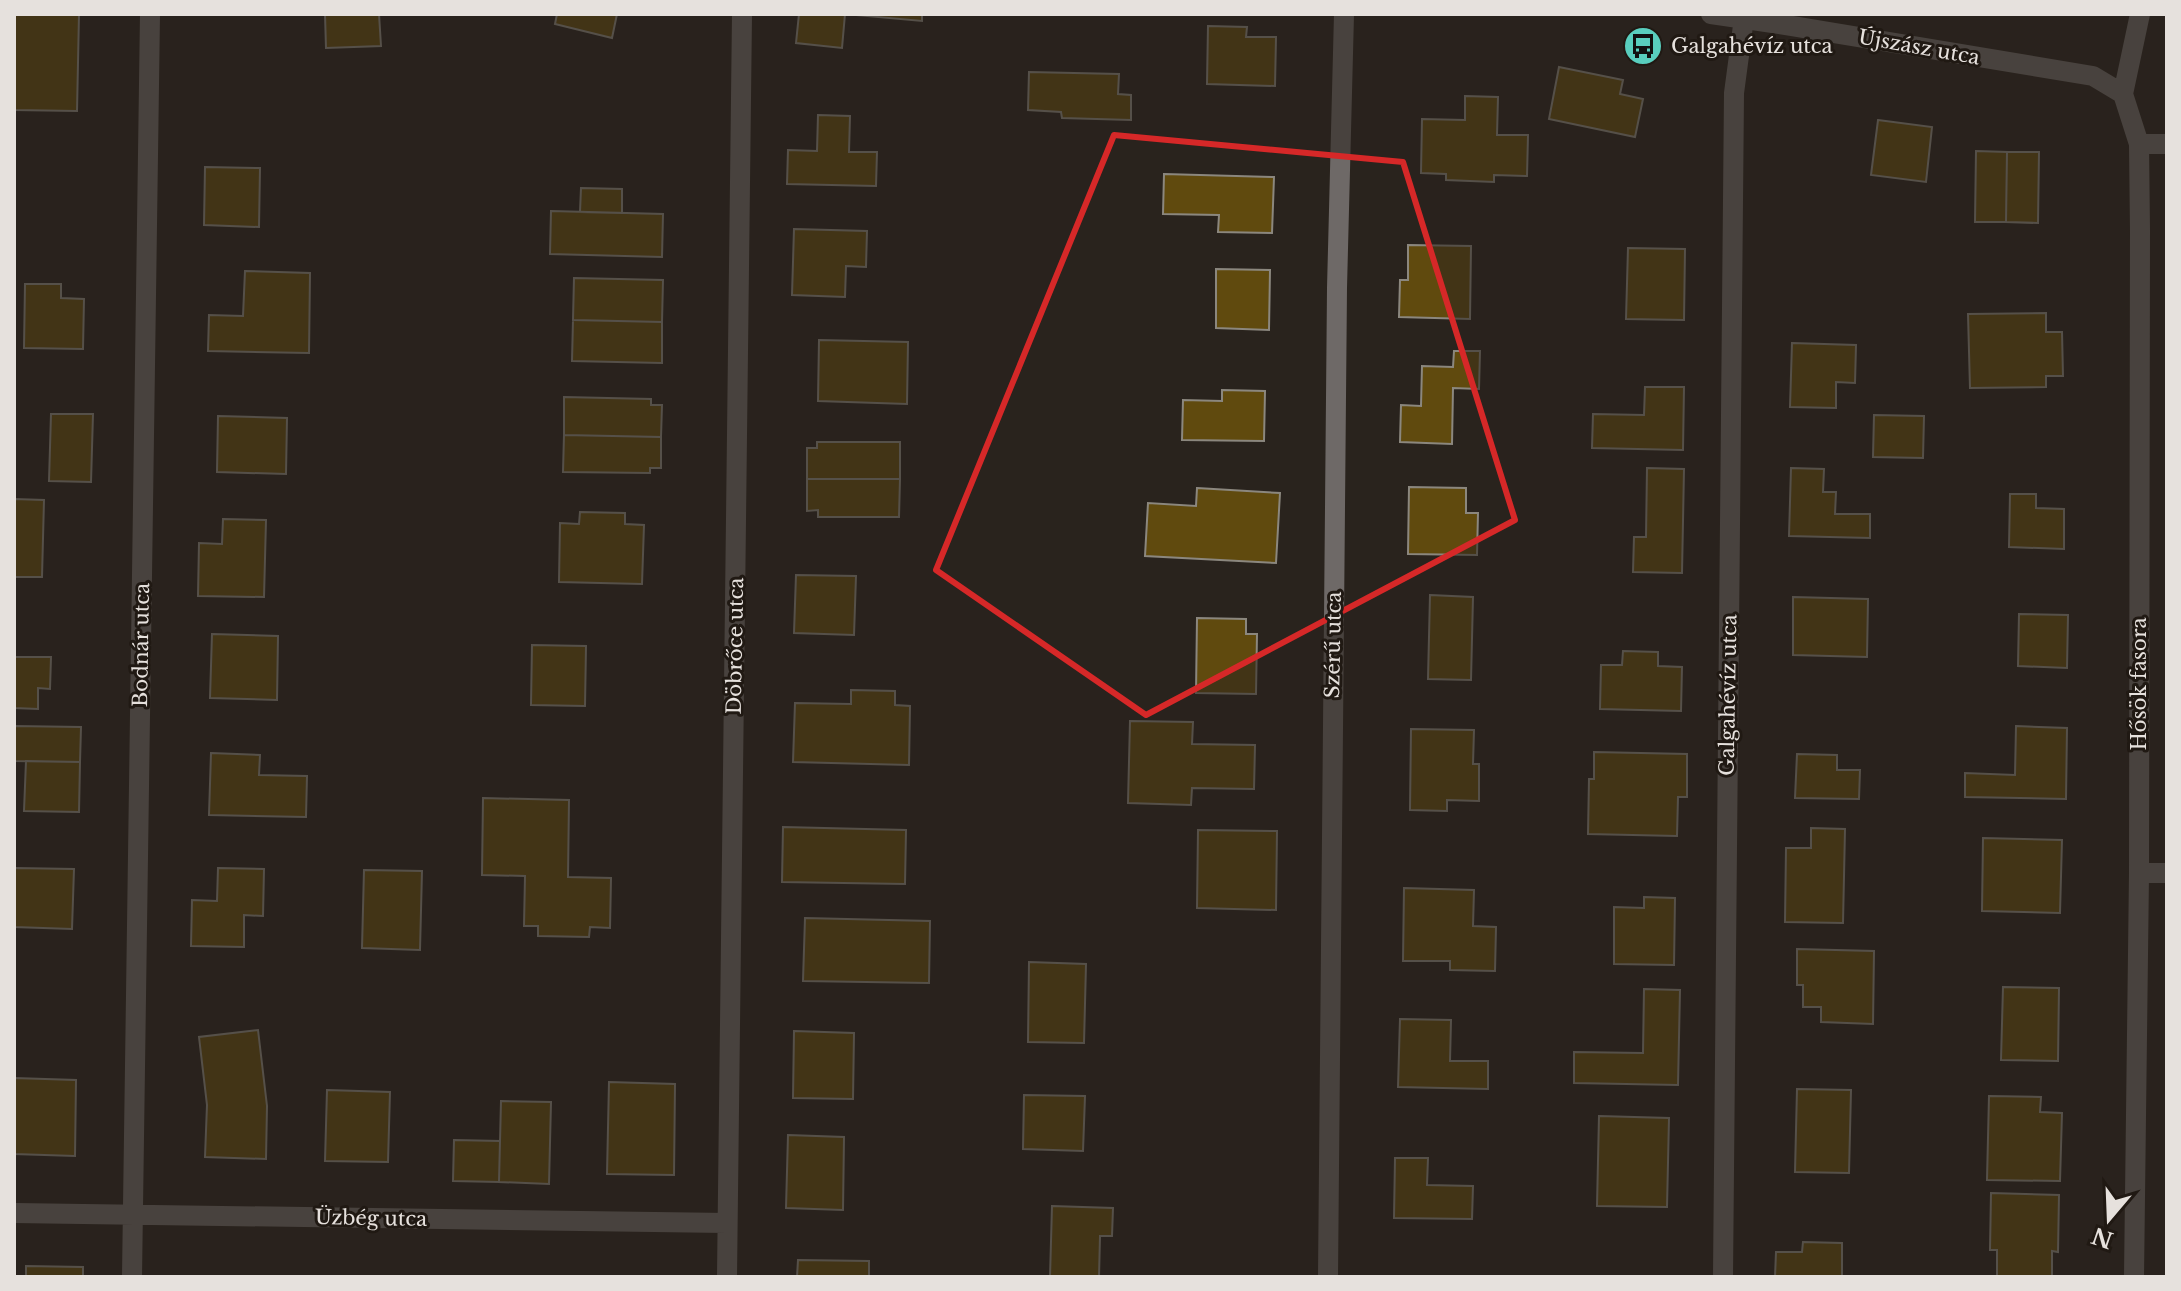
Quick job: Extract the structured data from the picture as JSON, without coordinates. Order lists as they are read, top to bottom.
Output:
{
  "streets": {
    "street": [
      "Újszász utca",
      "Bodnár utca",
      "Szérű utca",
      "Döbrőce utca",
      "Hősök fasora",
      "Galgahévíz utca",
      "Üzbég utca"
    ]
  },
  "crossings": [
    ["Újszász utca", "Hősök fasora"],
    ["Újszász utca", "Galgahévíz utca"],
    ["Bodnár utca", "Üzbég utca"],
    ["Döbrőce utca", "Üzbég utca"]
  ],
  "places": {
    "bus stop": ["Galgahévíz utca"]
  },
  "north": "bottom"
}
